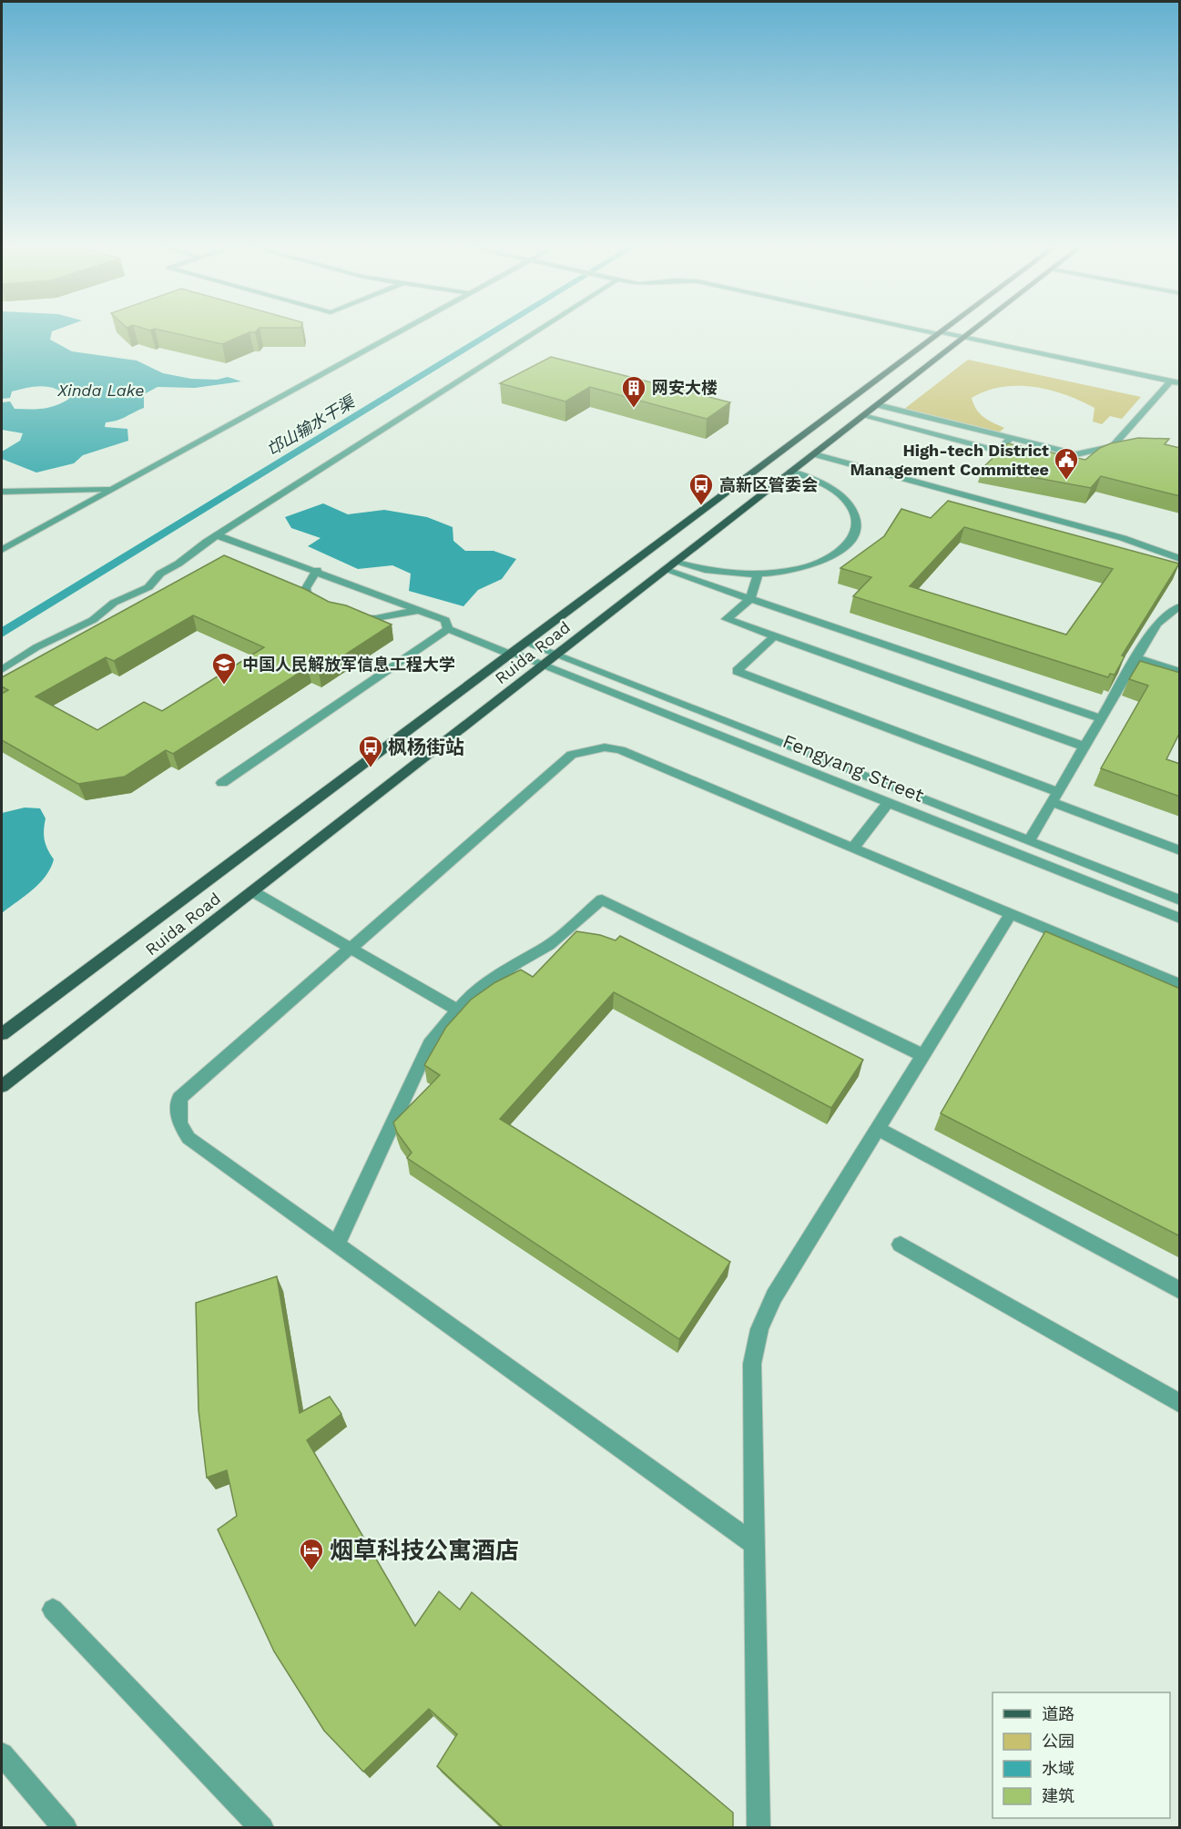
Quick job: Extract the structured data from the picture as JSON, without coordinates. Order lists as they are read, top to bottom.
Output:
{
  "streets": {
    "main road": ["Ruida Road"],
    "street": ["Fengyang Street"]
  },
  "crossings": [
    ["Ruida Road", "Fengyang Street"]
  ],
  "water": ["Xinda Lake", "邙山输水干渠"],
  "places": {
    "building": ["网安大楼"],
    "public building": ["High-tech District Management Committee"],
    "bus stop": ["高新区管委会", "枫杨街站"],
    "school or university": ["中国人民解放军信息工程大学"],
    "hotel": ["烟草科技公寓酒店"]
  },
  "legend": [
    "道路",
    "公园",
    "水域",
    "建筑"
  ]
}
